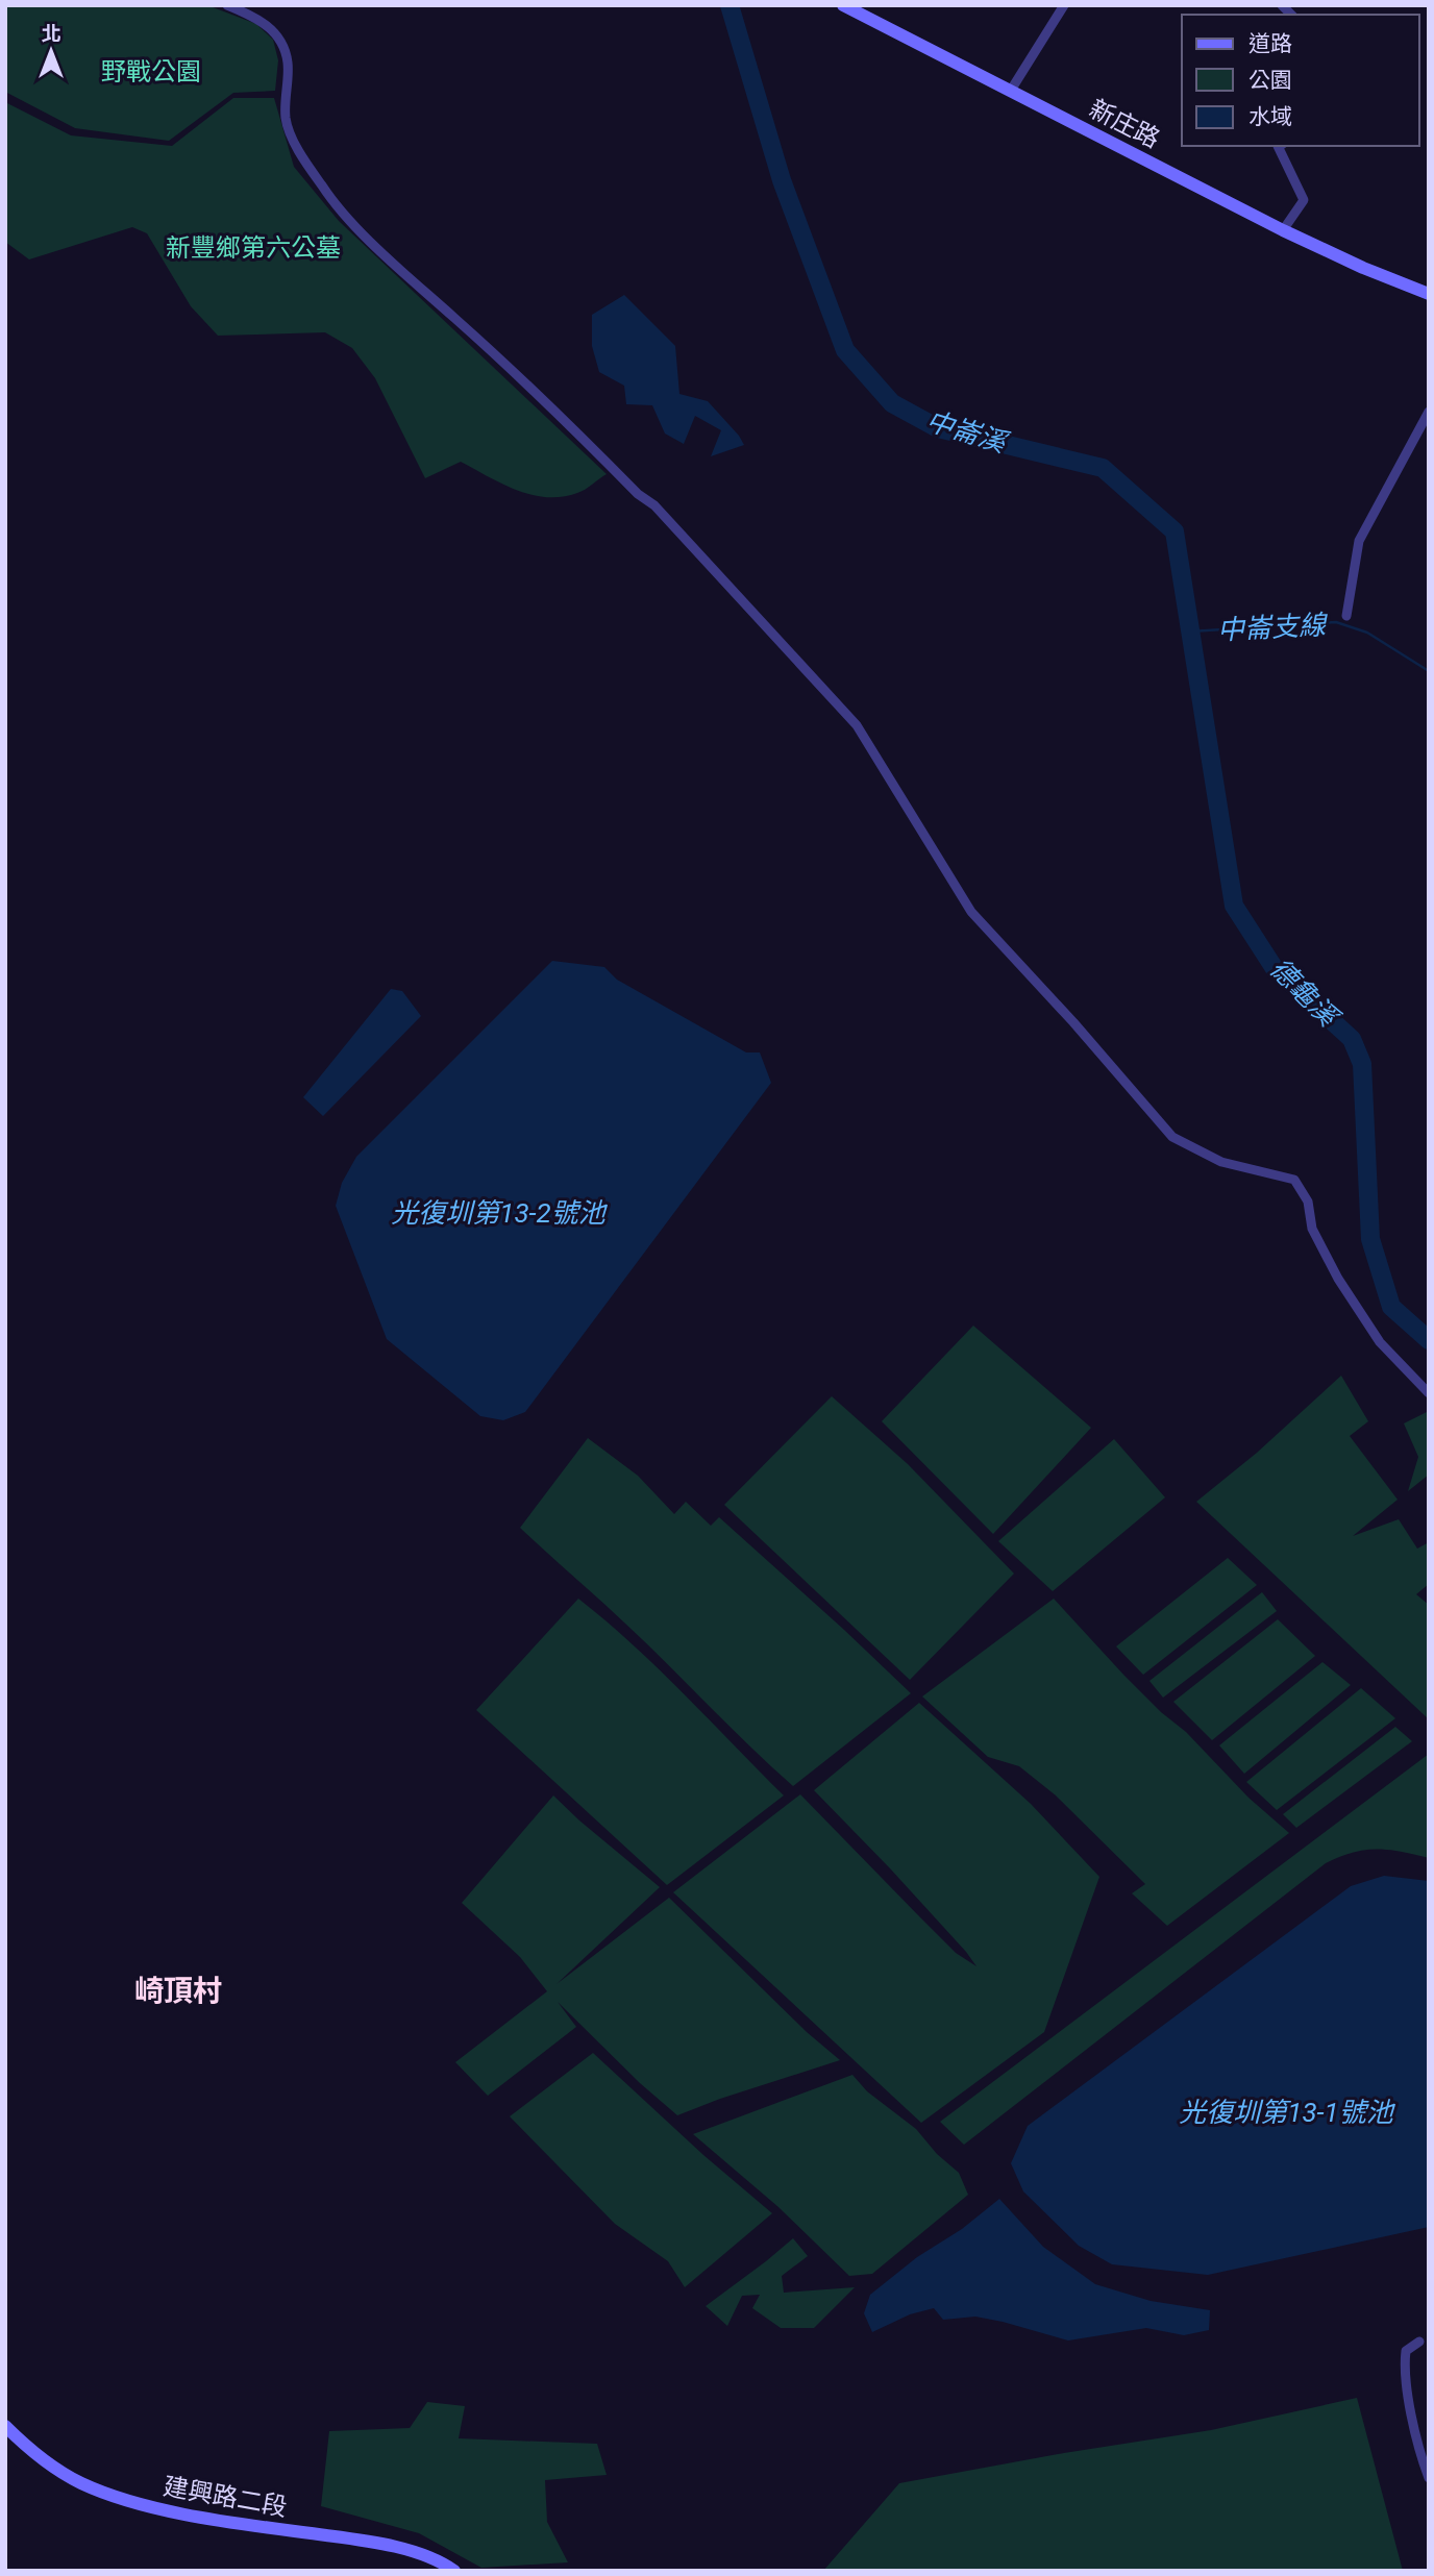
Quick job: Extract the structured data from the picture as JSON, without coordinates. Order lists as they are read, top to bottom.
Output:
{
  "streets": {
    "street": ["新庄路", "建興路二段"]
  },
  "districts": ["崎頂村"],
  "water": [
    "中崙溪",
    "中崙支線",
    "德龜溪",
    "光復圳第13-2號池",
    "光復圳第13-1號池"
  ],
  "parks": ["野戰公園", "新豐鄉第六公墓"],
  "legend": ["道路", "公園", "水域"],
  "north": "top"
}
